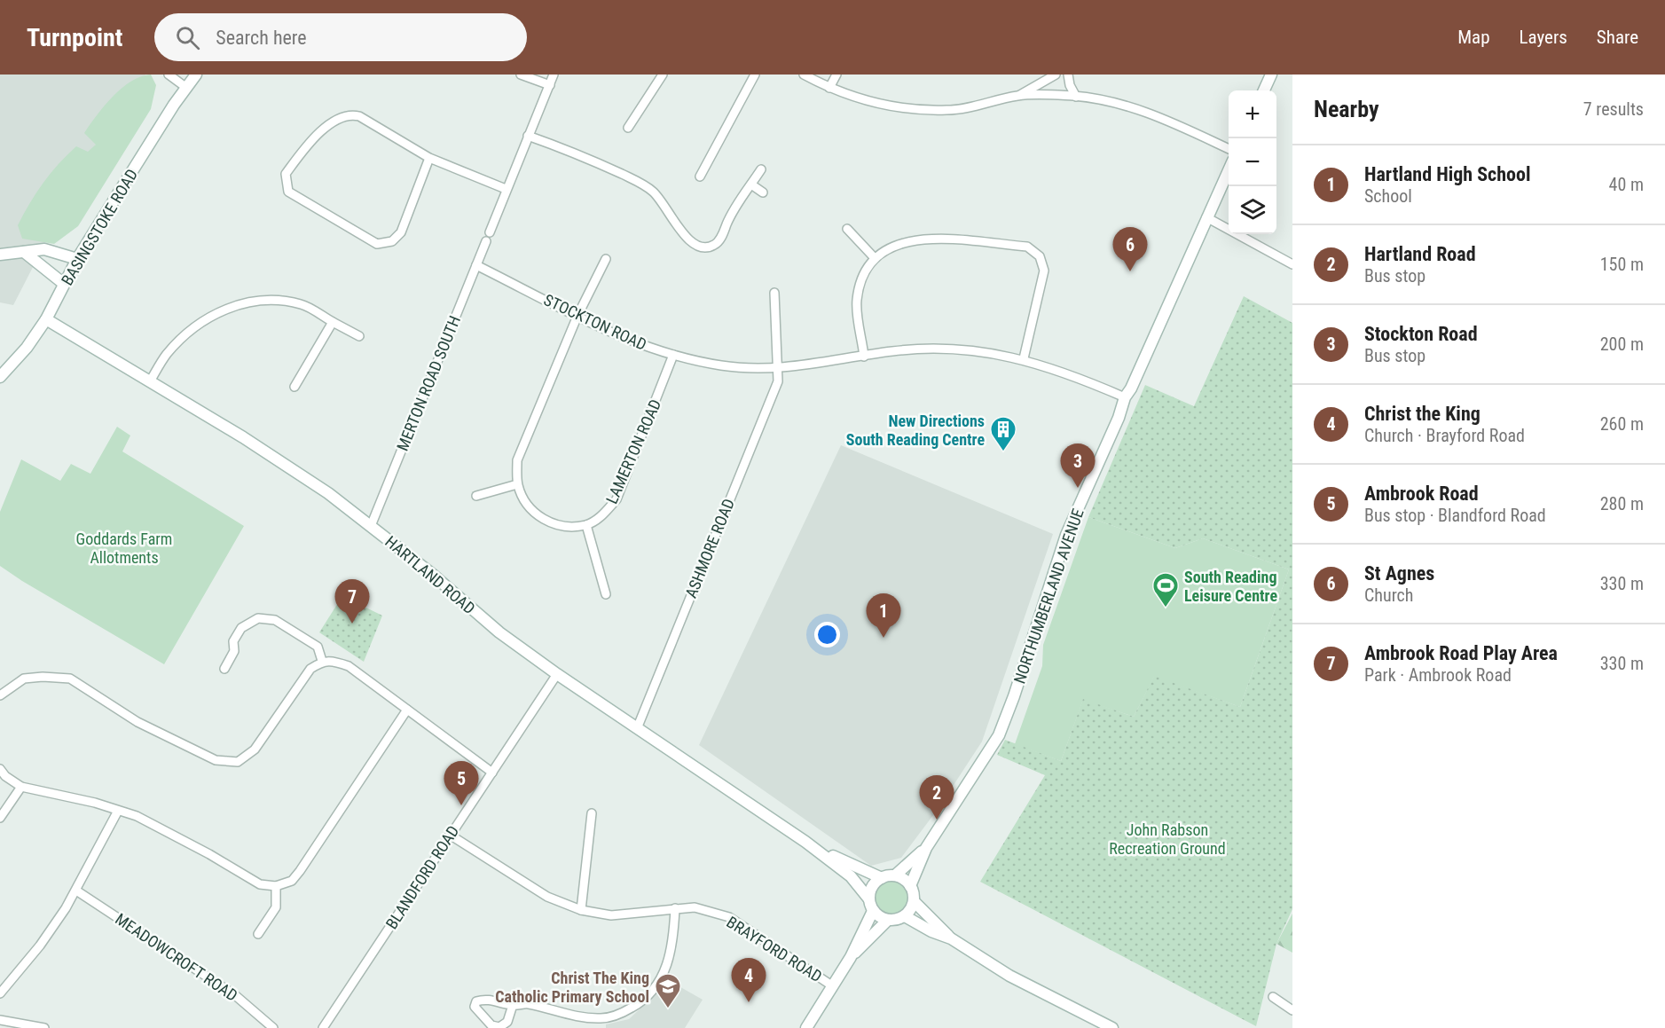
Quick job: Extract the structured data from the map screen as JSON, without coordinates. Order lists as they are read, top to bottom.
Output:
{
  "streets": {
    "street": [
      "BASINGSTOKE ROAD",
      "STOCKTON ROAD",
      "MERTON ROAD SOUTH",
      "LAMERTON ROAD",
      "ASHMORE ROAD",
      "HARTLAND ROAD",
      "NORTHUMBERLAND AVENUE",
      "BLANDFORD ROAD",
      "BRAYFORD ROAD",
      "MEADOWCROFT ROAD"
    ]
  },
  "crossings": [
    ["BASINGSTOKE ROAD", "HARTLAND ROAD"],
    ["STOCKTON ROAD", "MERTON ROAD SOUTH"],
    ["STOCKTON ROAD", "LAMERTON ROAD"],
    ["STOCKTON ROAD", "ASHMORE ROAD"],
    ["STOCKTON ROAD", "NORTHUMBERLAND AVENUE"],
    ["MERTON ROAD SOUTH", "HARTLAND ROAD"],
    ["ASHMORE ROAD", "HARTLAND ROAD"],
    ["HARTLAND ROAD", "NORTHUMBERLAND AVENUE"],
    ["HARTLAND ROAD", "BLANDFORD ROAD"],
    ["BLANDFORD ROAD", "BRAYFORD ROAD"]
  ],
  "parks": ["Goddards Farm Allotments", "John Rabson Recreation Ground"],
  "places": {
    "building": ["New Directions South Reading Centre"],
    "sports": ["South Reading Leisure Centre"],
    "school or university": ["Christ The King Catholic Primary School"]
  },
  "page": {
    "header": "Turnpoint",
    "search": "Search here",
    "nav": ["Map", "Layers", "Share"],
    "heading": ["Nearby", "7 results"],
    "map_buttons": ["+", "−"],
    "list": [
      {
        "mark": "1",
        "name": "Hartland High School",
        "note": "School",
        "value": "40 m"
      },
      {
        "mark": "2",
        "name": "Hartland Road",
        "note": "Bus stop",
        "value": "150 m"
      },
      {
        "mark": "3",
        "name": "Stockton Road",
        "note": "Bus stop",
        "value": "200 m"
      },
      {
        "mark": "4",
        "name": "Christ the King",
        "note": "Church · Brayford Road",
        "value": "260 m"
      },
      {
        "mark": "5",
        "name": "Ambrook Road",
        "note": "Bus stop · Blandford Road",
        "value": "280 m"
      },
      {
        "mark": "6",
        "name": "St Agnes",
        "note": "Church",
        "value": "330 m"
      },
      {
        "mark": "7",
        "name": "Ambrook Road Play Area",
        "note": "Park · Ambrook Road",
        "value": "330 m"
      }
    ],
    "pins": [
      "6",
      "3",
      "7",
      "1",
      "5",
      "2",
      "4"
    ]
  }
}
